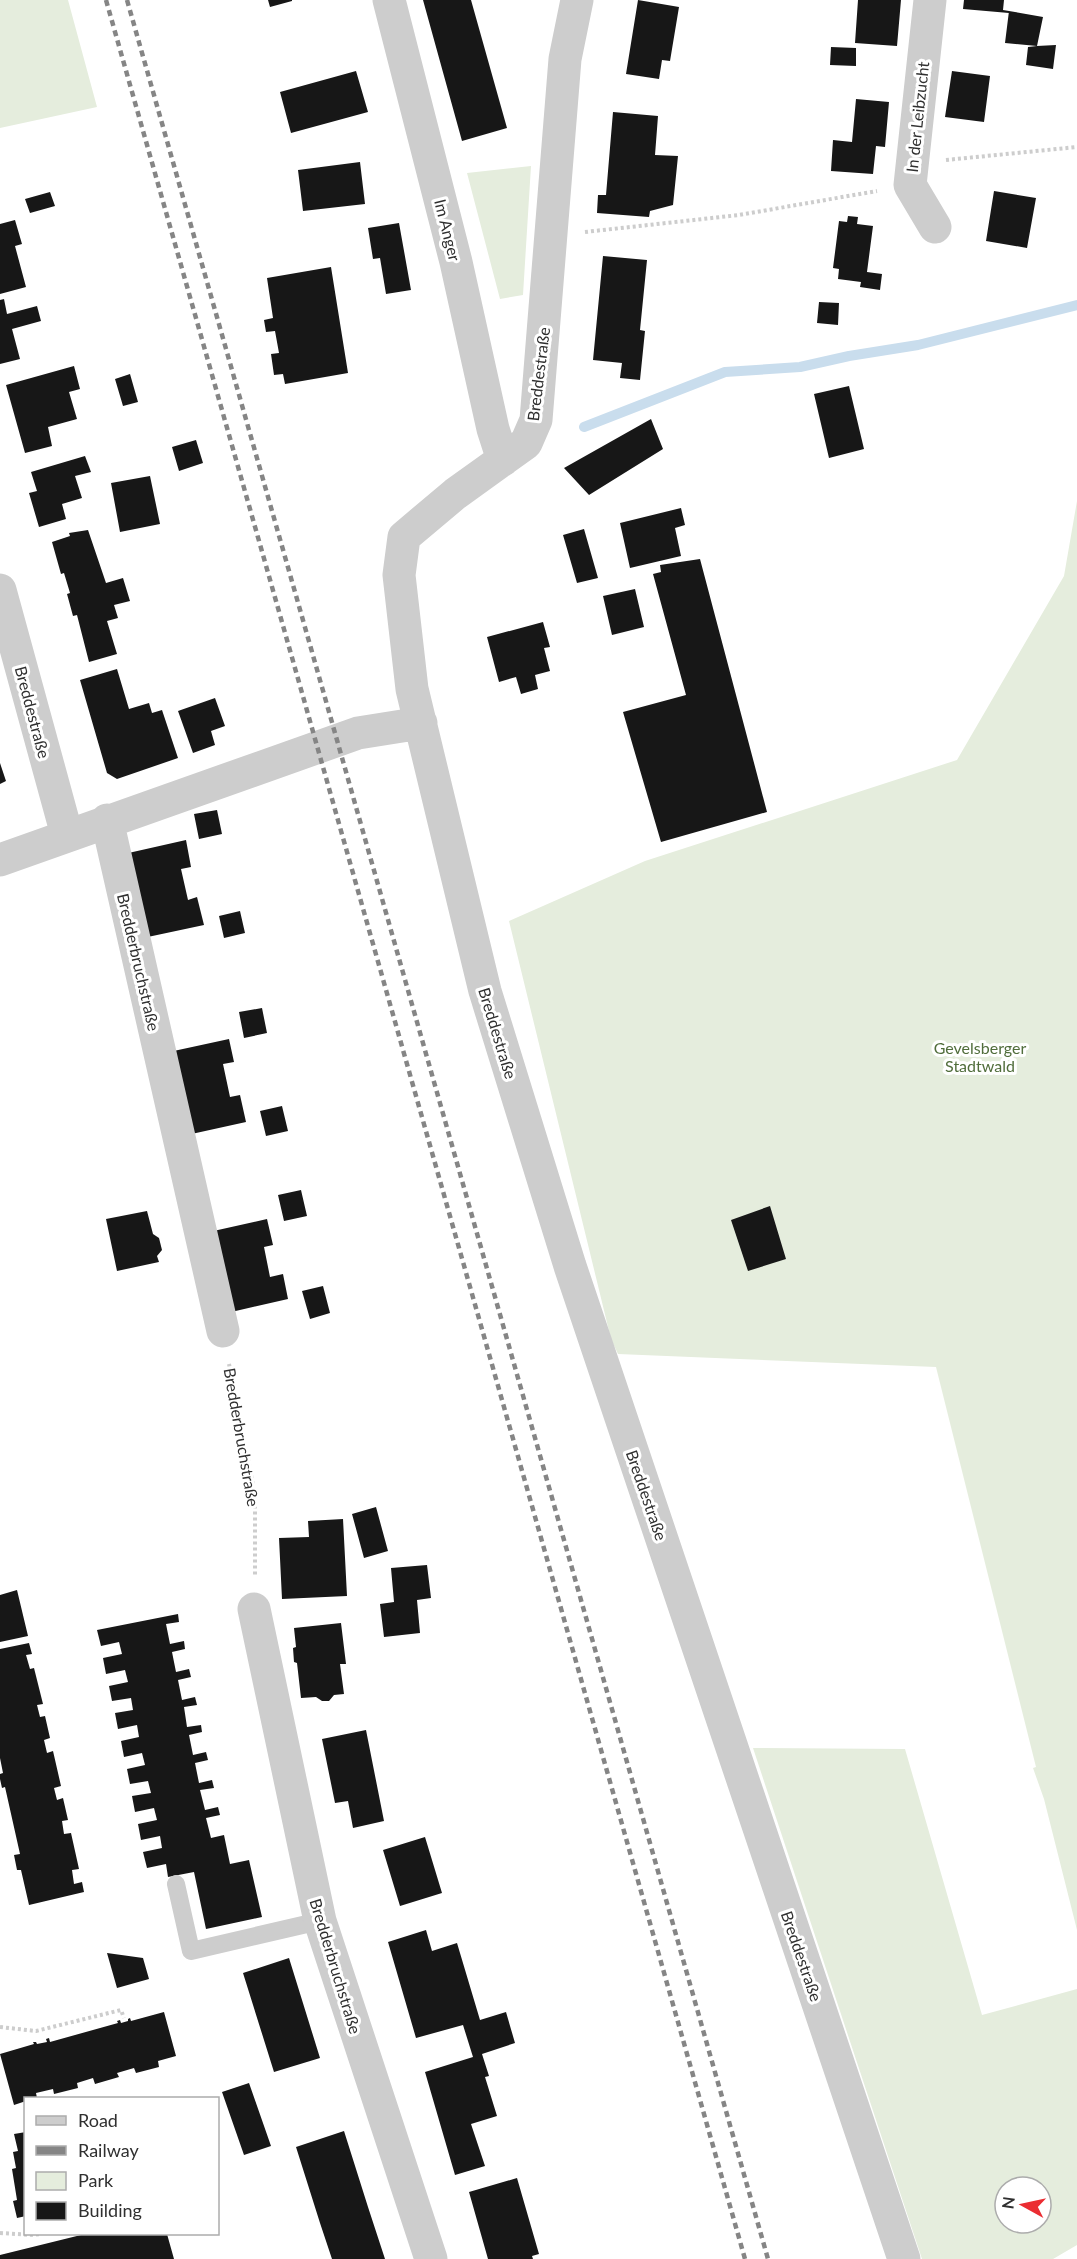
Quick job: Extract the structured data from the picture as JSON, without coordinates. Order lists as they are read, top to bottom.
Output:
{
  "streets": {
    "street": [
      "In der Leibzucht",
      "Im Anger",
      "Breddestraße",
      "Bredderbruchstraße"
    ]
  },
  "crossings": [
    ["Im Anger", "Breddestraße"]
  ],
  "parks": ["Gevelsberger Stadtwald"],
  "legend": [
    "Road",
    "Railway",
    "Park",
    "Building"
  ],
  "north": "left"
}
